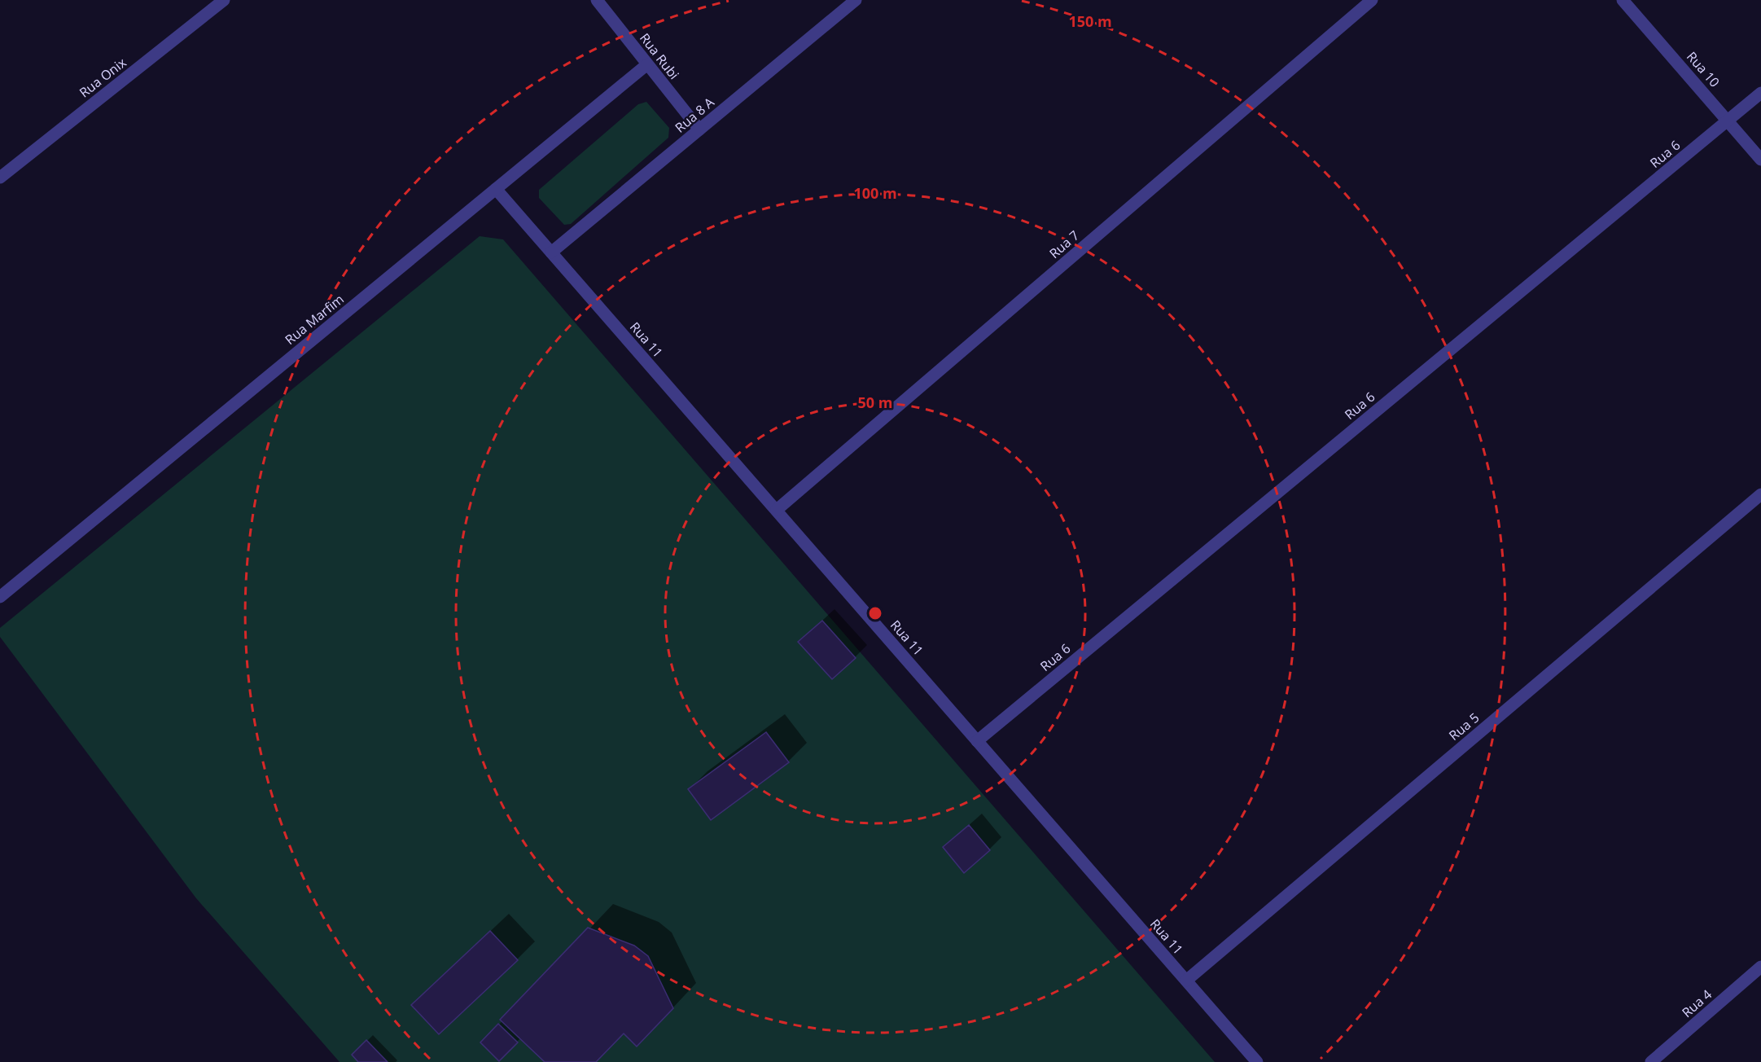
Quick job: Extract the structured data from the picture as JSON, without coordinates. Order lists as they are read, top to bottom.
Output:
{
  "streets": {
    "street": [
      "Rua Rubi",
      "Rua 10",
      "Rua Onix",
      "Rua 8 A",
      "Rua 6",
      "Rua 7",
      "Rua Marfim",
      "Rua 11",
      "Rua 5",
      "Rua 4"
    ]
  },
  "crossings": [
    ["Rua Rubi", "Rua 8 A"],
    ["Rua Rubi", "Rua Marfim"],
    ["Rua 10", "Rua 6"],
    ["Rua 8 A", "Rua 11"],
    ["Rua 6", "Rua 11"],
    ["Rua 7", "Rua 11"],
    ["Rua Marfim", "Rua 11"],
    ["Rua 11", "Rua 5"]
  ],
  "rings": ["150 m", "100 m", "50 m"]
}
